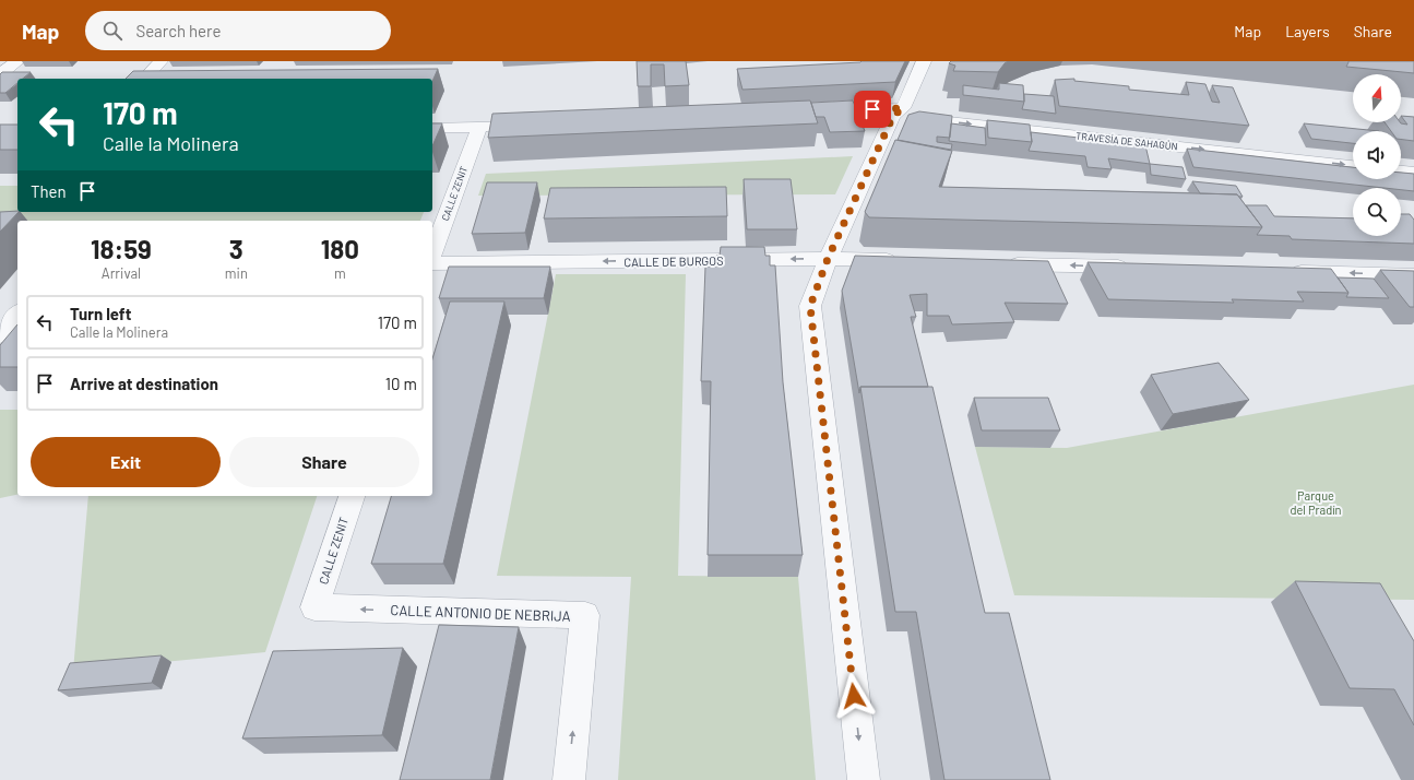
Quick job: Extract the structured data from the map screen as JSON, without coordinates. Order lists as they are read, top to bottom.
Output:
{
  "streets": {
    "street": [
      "TRAVESÍA DE SAHAGÚN",
      "CALLE ZENIT",
      "CALLE DE BURGOS",
      "CALLE ANTONIO DE NEBRIJA"
    ]
  },
  "crossings": [
    ["CALLE ZENIT", "CALLE ANTONIO DE NEBRIJA"]
  ],
  "one_way": ["CALLE DE BURGOS"],
  "parks": ["Parque del Pradín"],
  "north": "top",
  "page": {
    "header": "Map",
    "search": "Search here",
    "nav": ["Map", "Layers", "Share"],
    "turn": ["170 m", "Calle la Molinera"],
    "then": "Then",
    "eta": [
      "18:59",
      "Arrival",
      "3",
      "min",
      "180",
      "m"
    ],
    "list": [
      {
        "name": "Turn left",
        "note": "Calle la Molinera",
        "value": "170 m"
      },
      {
        "name": "Arrive at destination",
        "value": "10 m"
      }
    ],
    "buttons": ["Exit", "Share"]
  }
}
